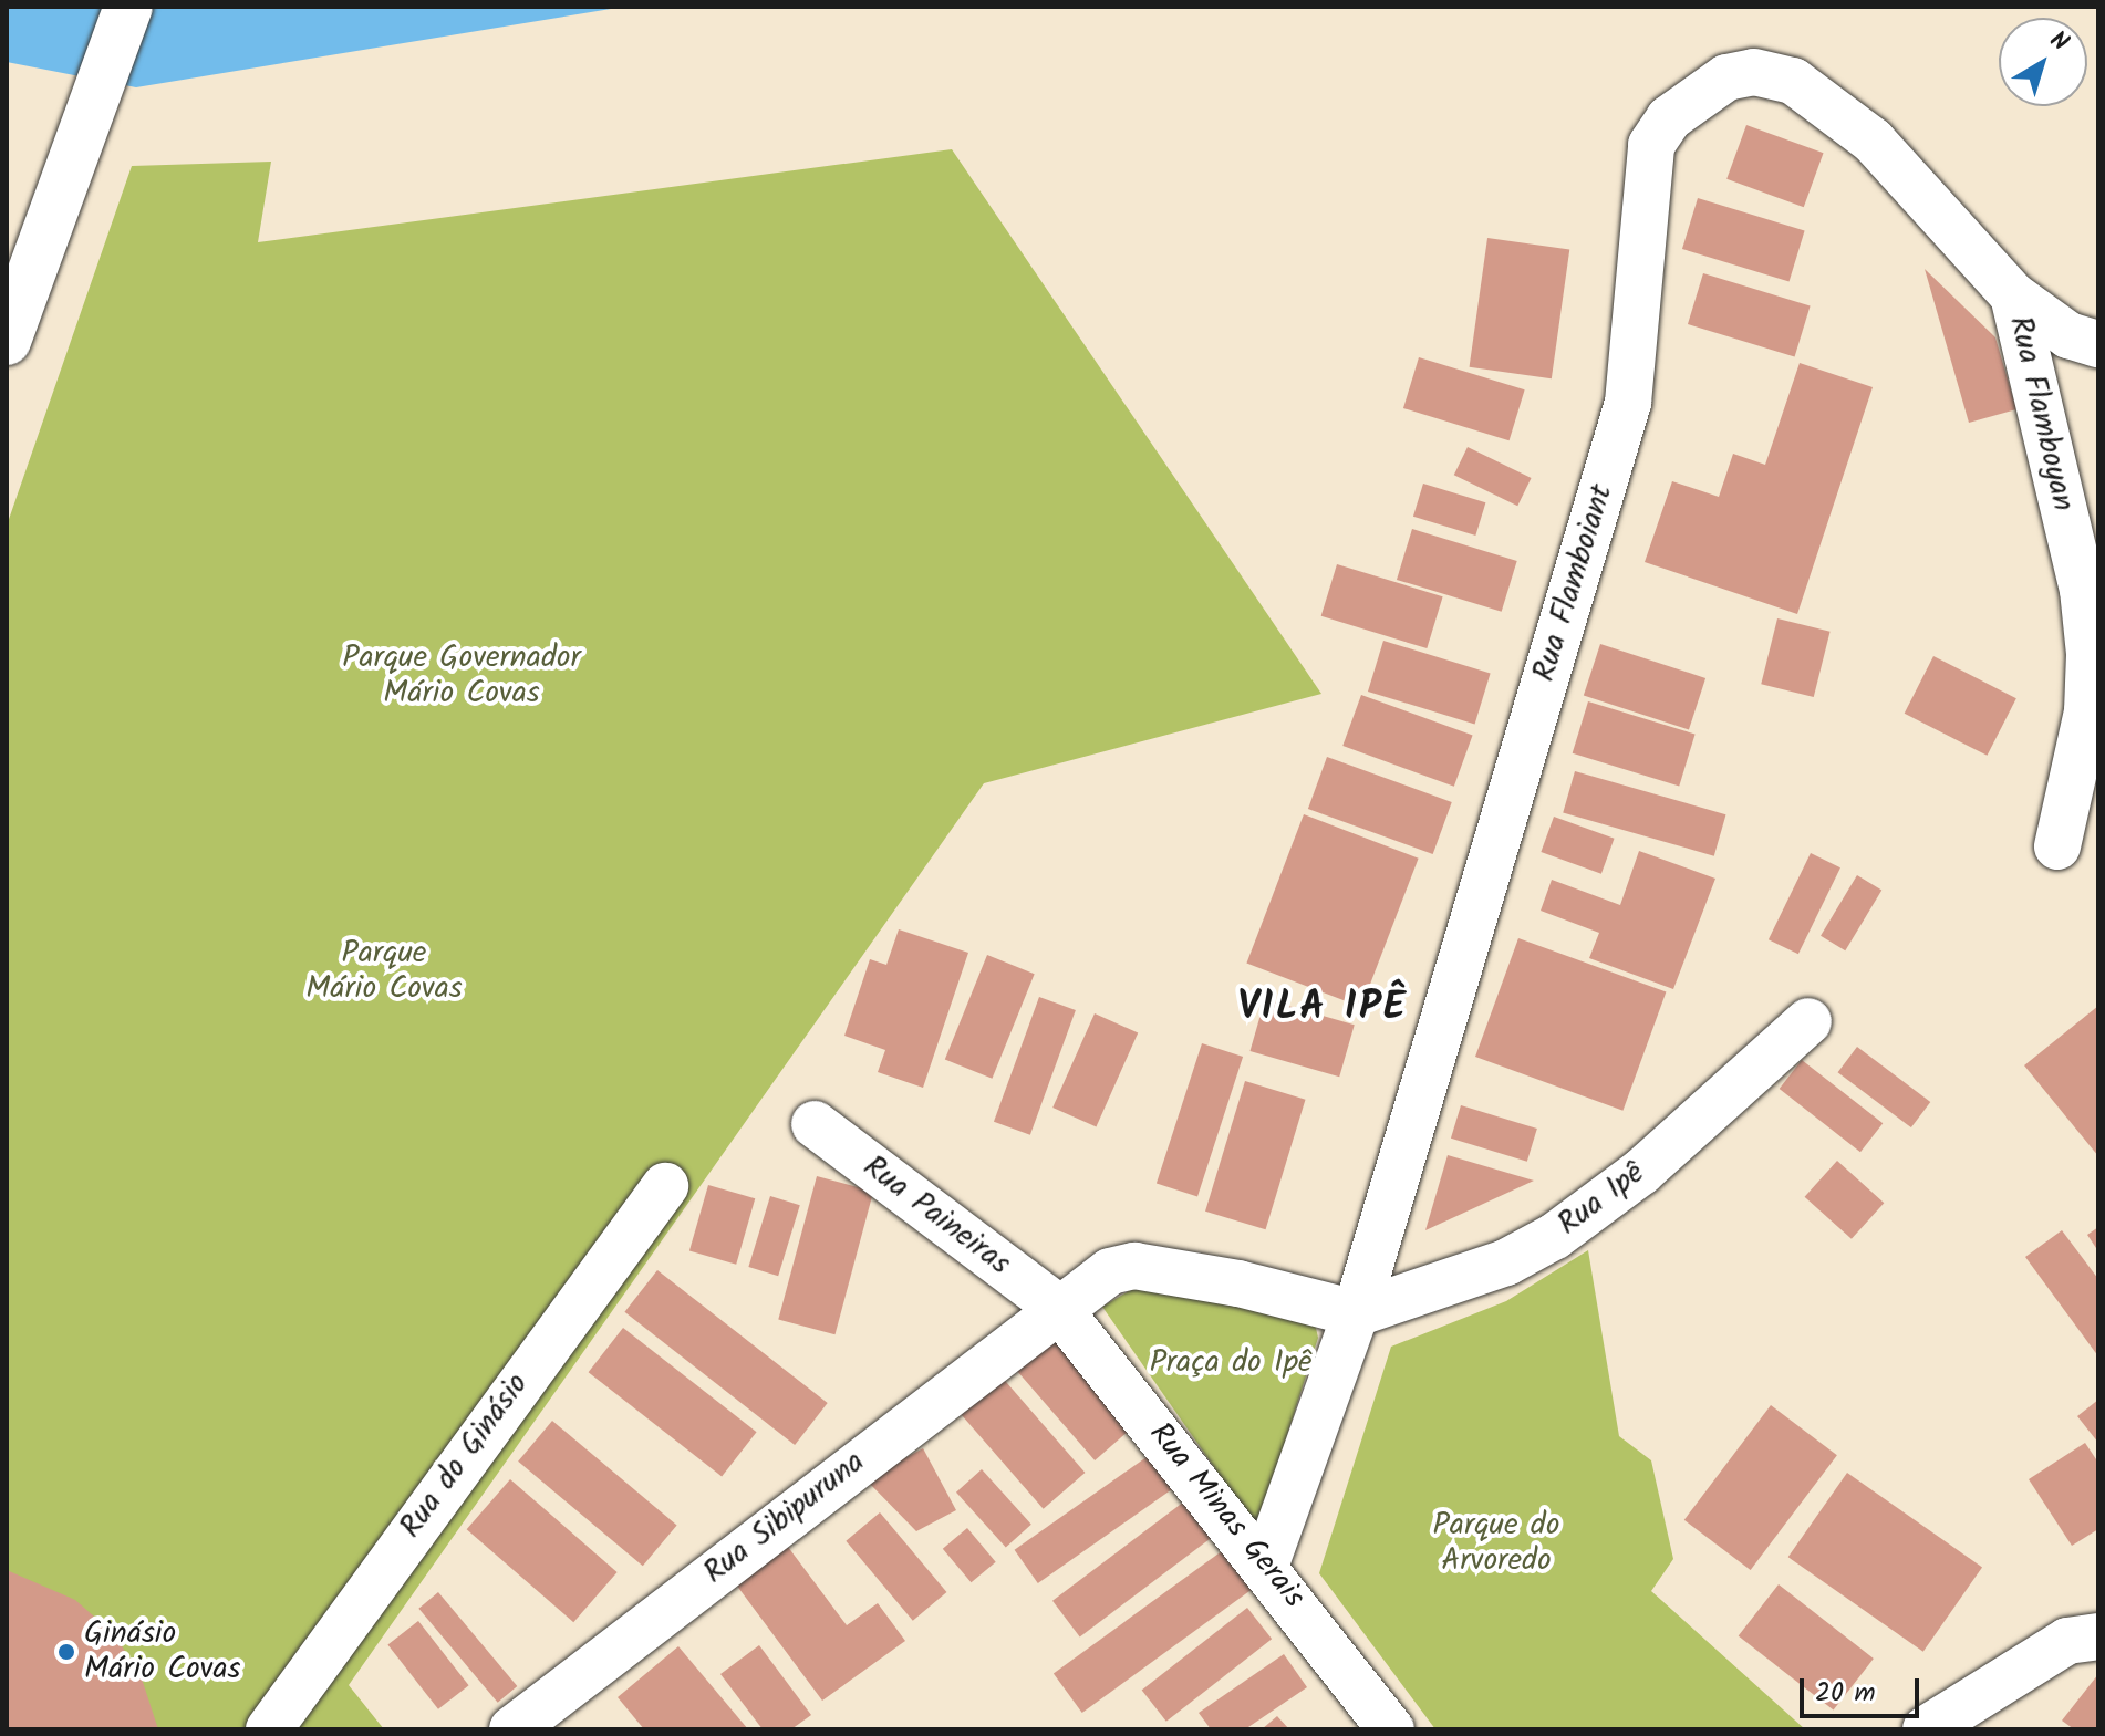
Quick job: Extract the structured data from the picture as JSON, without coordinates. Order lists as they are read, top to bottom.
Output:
{
  "streets": {
    "street": [
      "Rua Flamboyan",
      "Rua Flamboiant",
      "Rua Ipê",
      "Rua Paineiras",
      "Rua do Ginásio",
      "Rua Minas Gerais",
      "Rua Sibipuruna"
    ]
  },
  "crossings": [
    ["Rua Flamboyan", "Rua Flamboiant"],
    ["Rua Flamboiant", "Rua Ipê"],
    ["Rua Flamboiant", "Rua Minas Gerais"],
    ["Rua Flamboiant", "Rua Sibipuruna"],
    ["Rua Ipê", "Rua Sibipuruna"],
    ["Rua Paineiras", "Rua Minas Gerais"],
    ["Rua Paineiras", "Rua Sibipuruna"],
    ["Rua Minas Gerais", "Rua Sibipuruna"]
  ],
  "districts": ["VILA IPÊ"],
  "parks": [
    "Parque Governador Mário Covas",
    "Parque Mário Covas",
    "Praça do Ipê",
    "Parque do Arvoredo"
  ],
  "places": ["Ginásio Mário Covas"],
  "scale_bar": "20 m",
  "north": "top right"
}
